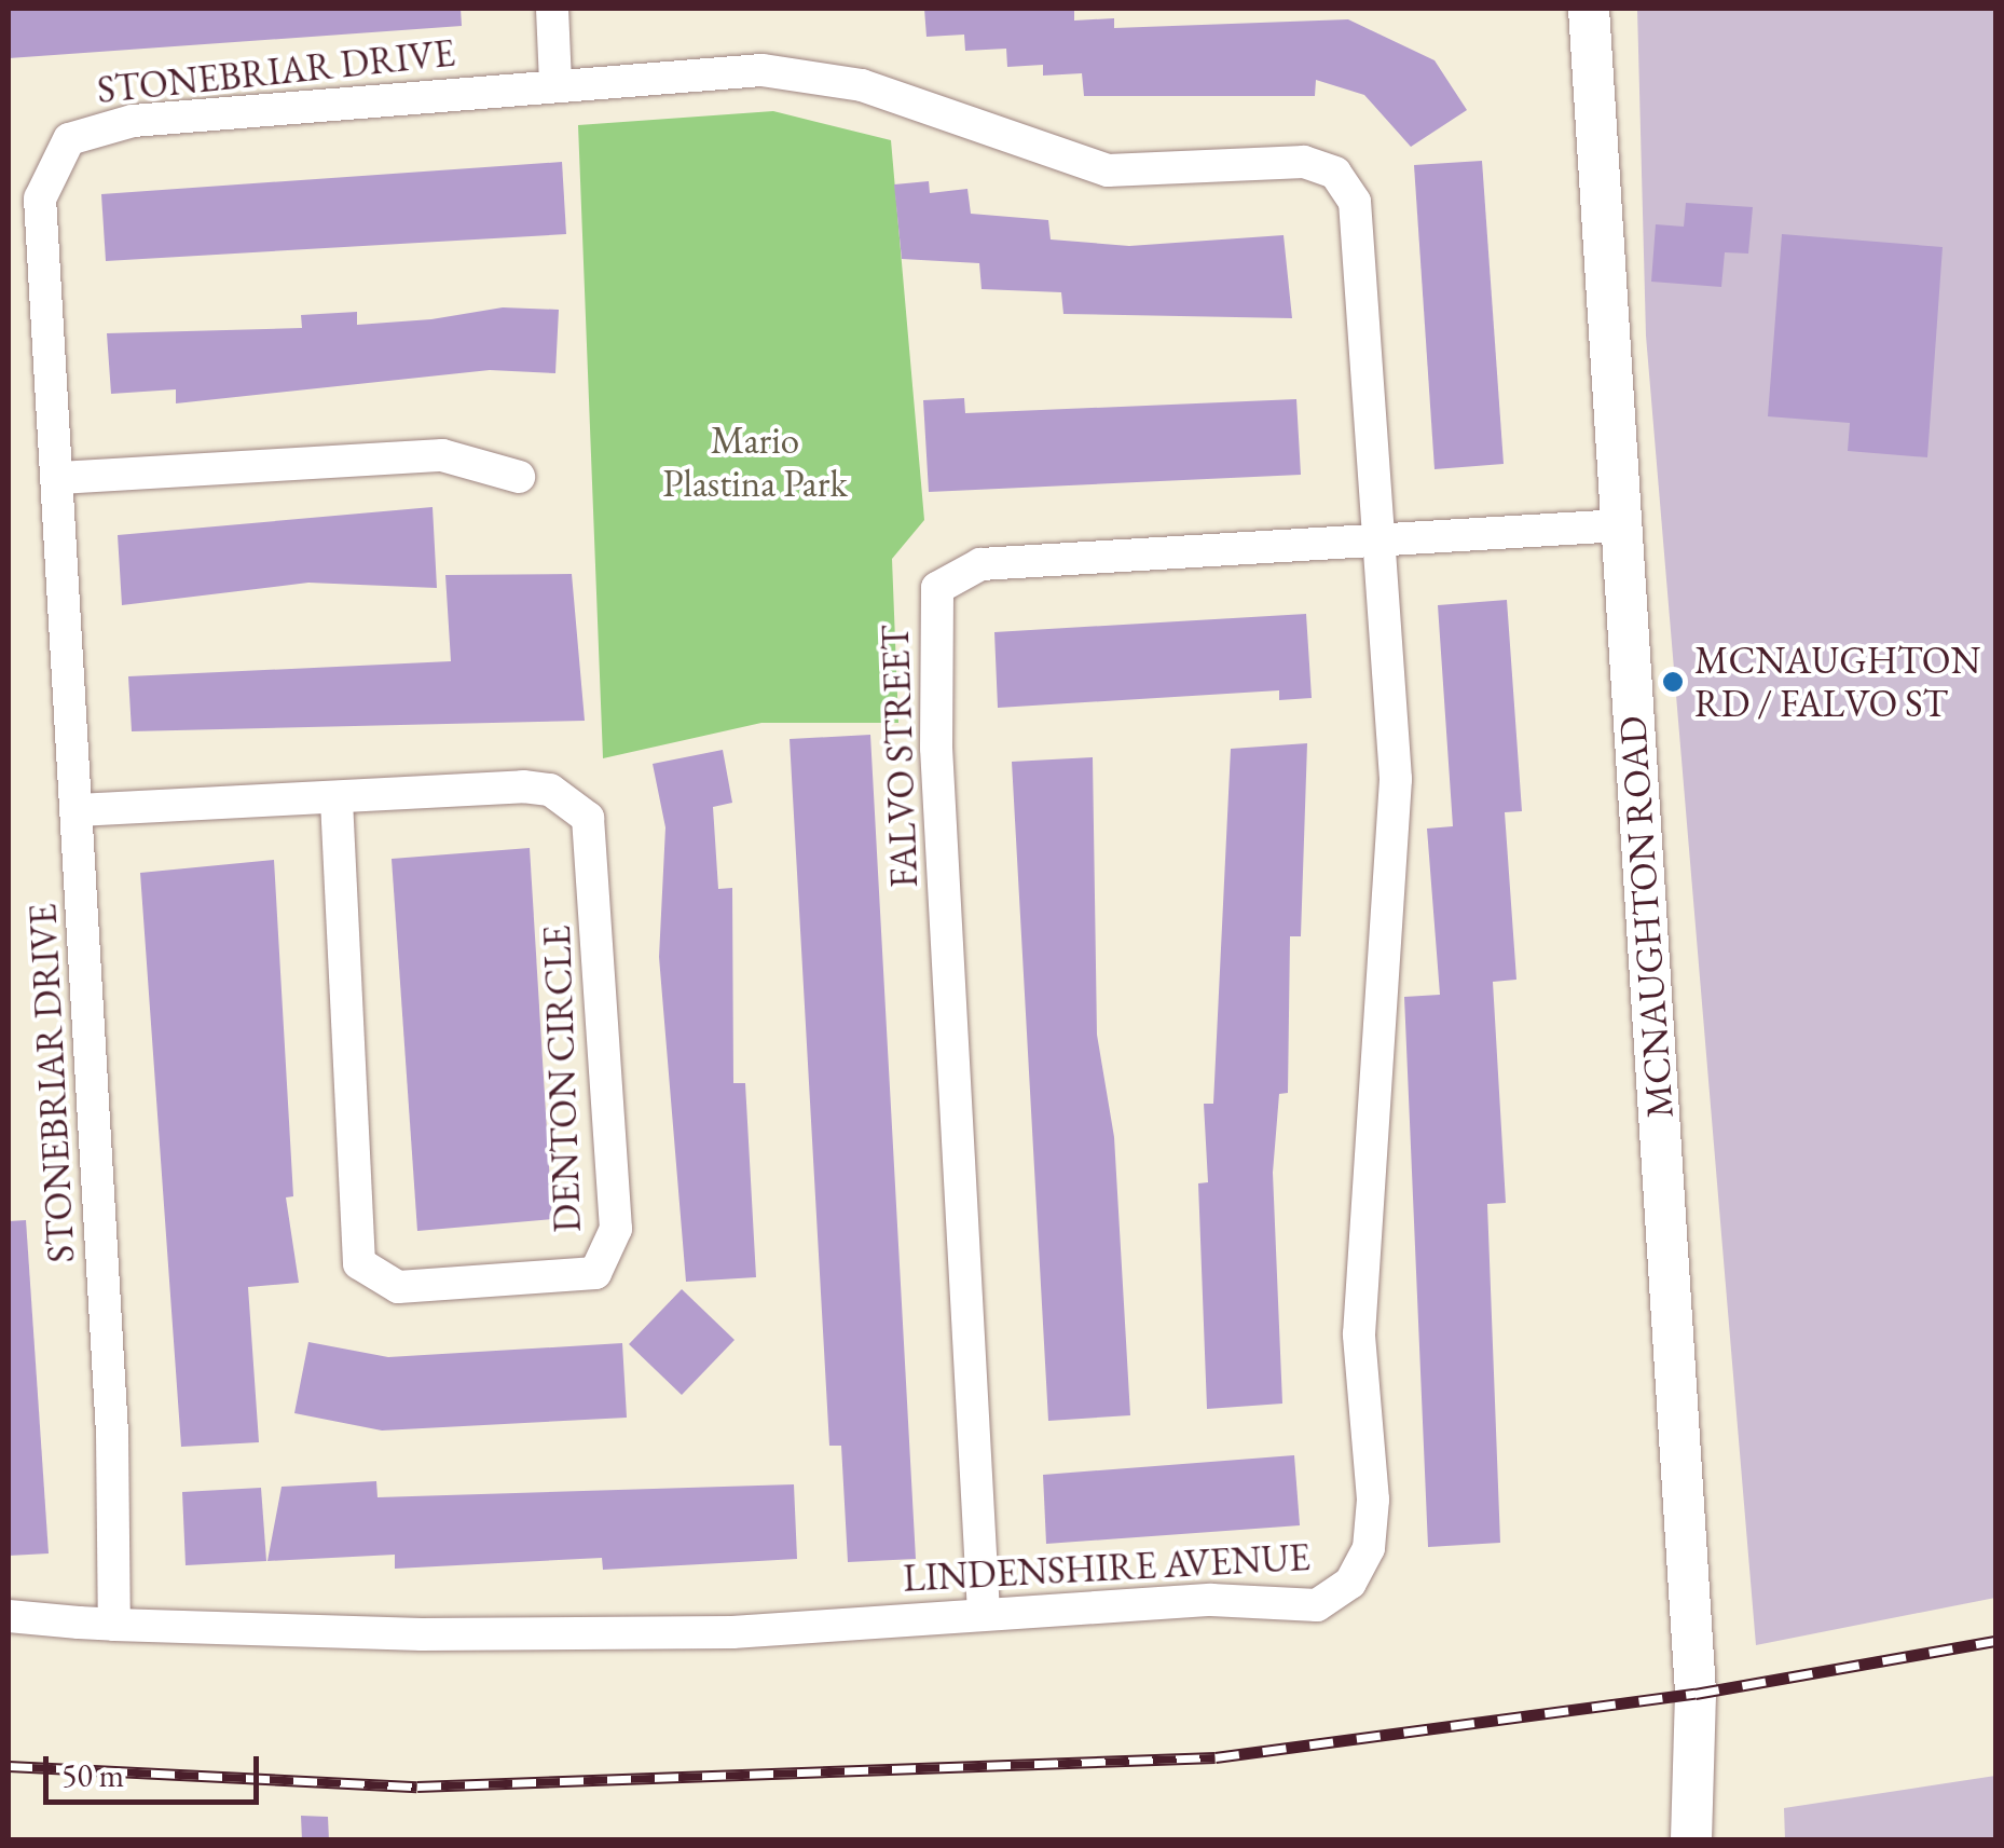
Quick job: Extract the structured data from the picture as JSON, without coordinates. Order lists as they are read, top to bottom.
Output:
{
  "streets": {
    "street": [
      "STONEBRIAR DRIVE",
      "FALVO STREET",
      "MCNAUGHTON ROAD",
      "DENTON CIRCLE",
      "LINDENSHIRE AVENUE"
    ]
  },
  "crossings": [
    ["STONEBRIAR DRIVE", "FALVO STREET"],
    ["STONEBRIAR DRIVE", "DENTON CIRCLE"],
    ["STONEBRIAR DRIVE", "LINDENSHIRE AVENUE"],
    ["FALVO STREET", "MCNAUGHTON ROAD"],
    ["FALVO STREET", "LINDENSHIRE AVENUE"]
  ],
  "parks": ["Mario Plastina Park"],
  "places": ["MCNAUGHTON RD / FALVO ST"],
  "scale_bar": "50 m"
}
